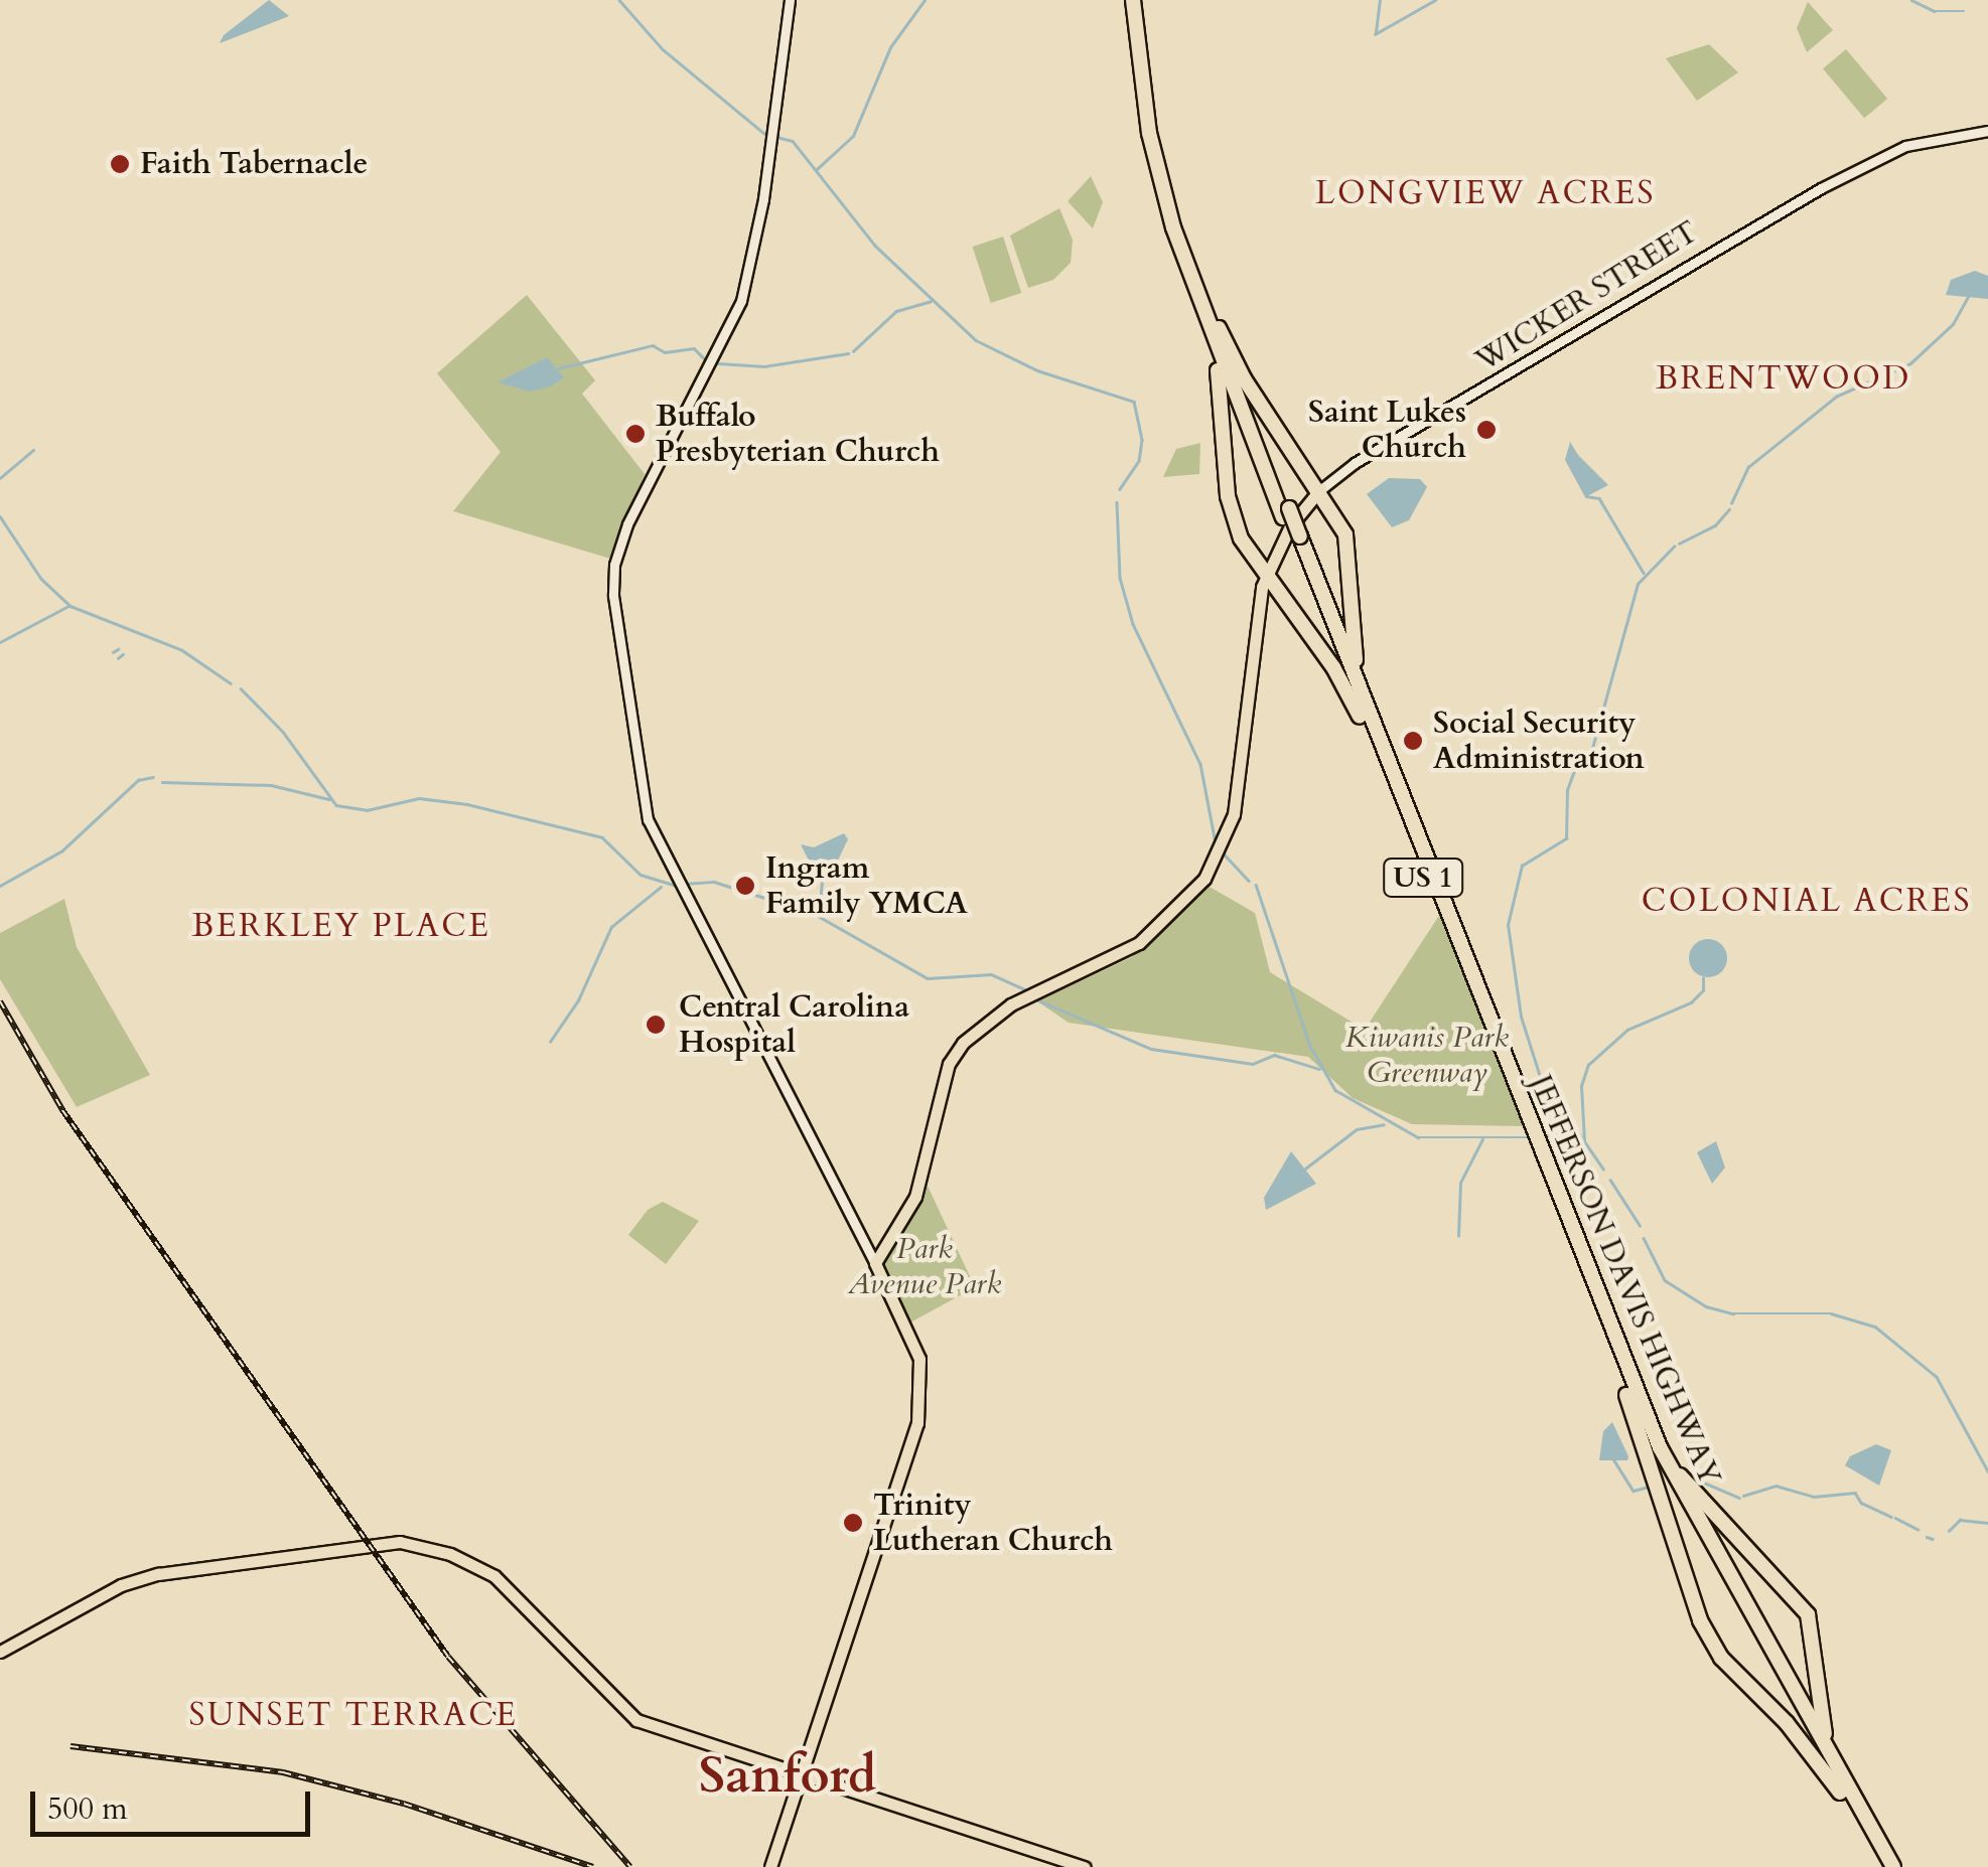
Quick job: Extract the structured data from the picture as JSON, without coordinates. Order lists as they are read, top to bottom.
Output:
{
  "streets": {
    "highway": ["US 1", "JEFFERSON DAVIS HIGHWAY"],
    "main road": ["WICKER STREET"]
  },
  "districts": [
    "LONGVIEW ACRES",
    "BRENTWOOD",
    "COLONIAL ACRES",
    "BERKLEY PLACE",
    "SUNSET TERRACE",
    "Sanford"
  ],
  "parks": ["Kiwanis Park Greenway", "Park Avenue Park"],
  "places": [
    "Faith Tabernacle",
    "Saint Lukes Church",
    "Buffalo Presbyterian Church",
    "Social Security Administration",
    "Ingram Family YMCA",
    "Central Carolina Hospital",
    "Trinity Lutheran Church"
  ],
  "scale_bar": "500 m"
}
